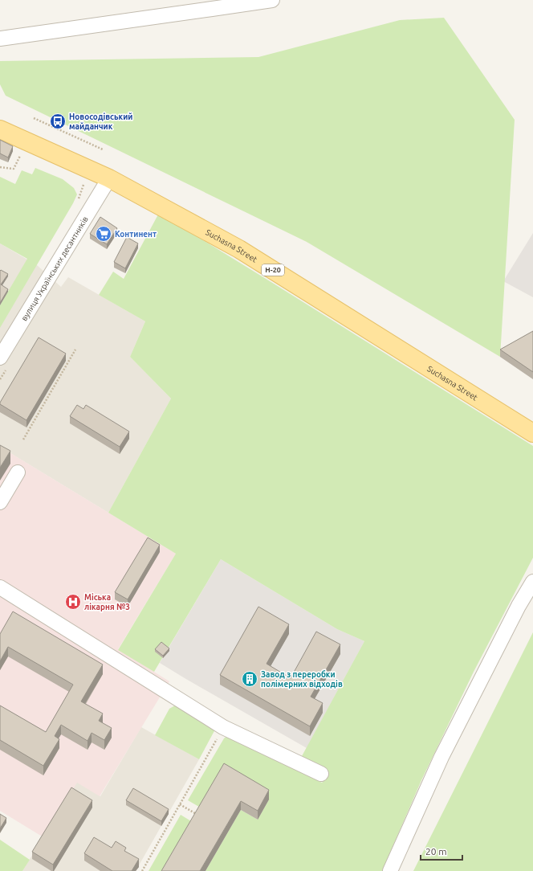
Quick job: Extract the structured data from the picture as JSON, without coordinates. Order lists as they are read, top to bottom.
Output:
{
  "streets": {
    "main road": ["Suchasna Street", "Н-20"],
    "street": ["вулиця Українських десантників"]
  },
  "crossings": [
    ["Suchasna Street", "вулиця Українських десантників"]
  ],
  "places": {
    "bus stop": ["Новосодівський майданчик"],
    "supermarket": ["Континент"],
    "hospital": ["Міська лікарня №3"],
    "building": ["Завод з переробки полімерних відходів"]
  },
  "scale_bar": "20 m"
}
